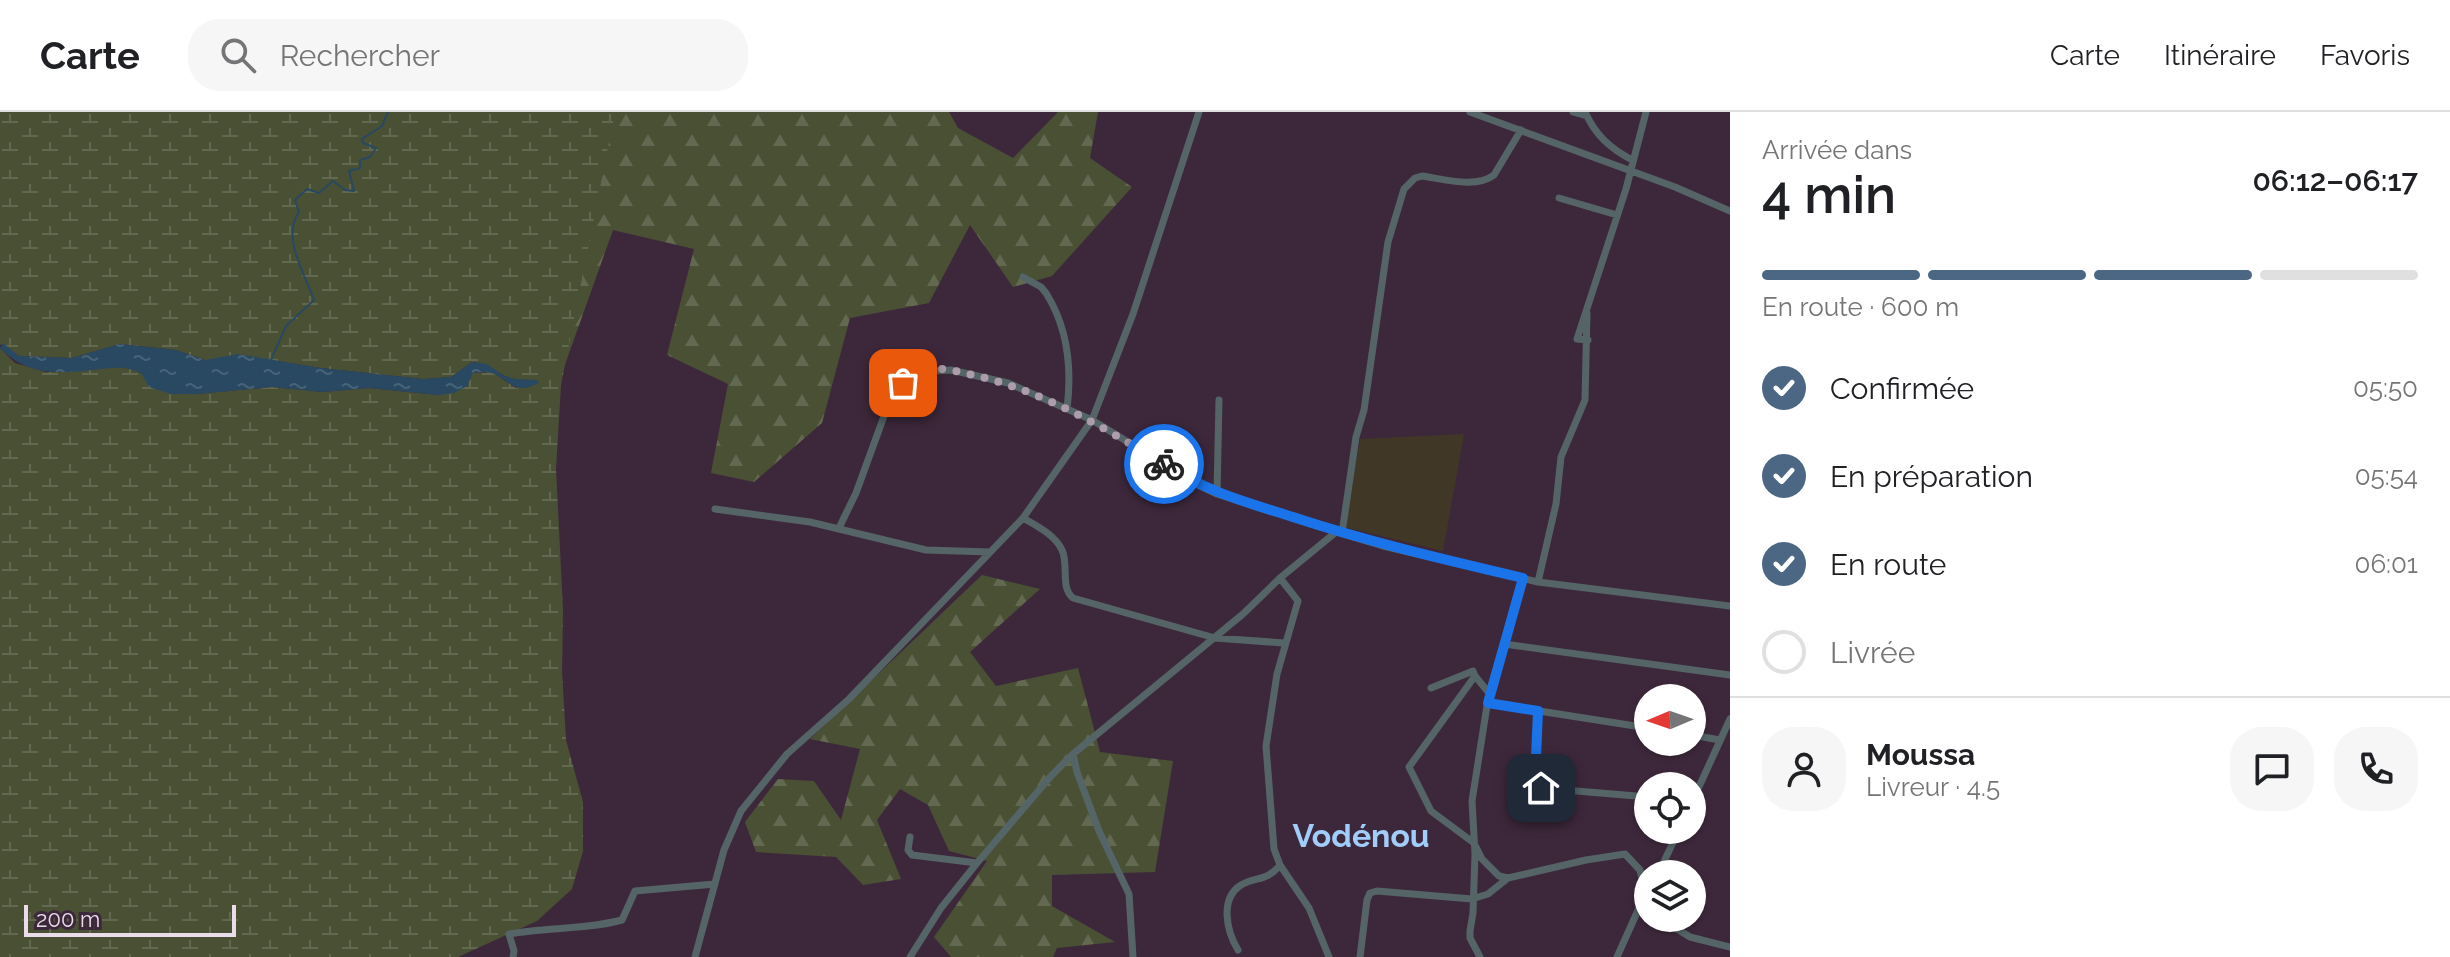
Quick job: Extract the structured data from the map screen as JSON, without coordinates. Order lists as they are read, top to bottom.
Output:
{
  "districts": ["Vodénou"],
  "scale_bar": "200 m",
  "north": "left",
  "page": {
    "header": "Carte",
    "search": "Rechercher",
    "nav": ["Carte", "Itinéraire", "Favoris"],
    "heading": ["4 min", "Arrivée dans", "06:12–06:17"],
    "panel": ["Moussa", "Livreur · 4.5"],
    "bar": "En route · 600 m",
    "list": [
      ["Confirmée", "05:50"],
      ["En préparation", "05:54"],
      ["En route", "06:01"],
      "Livrée"
    ],
    "scale": "200 m"
  }
}
